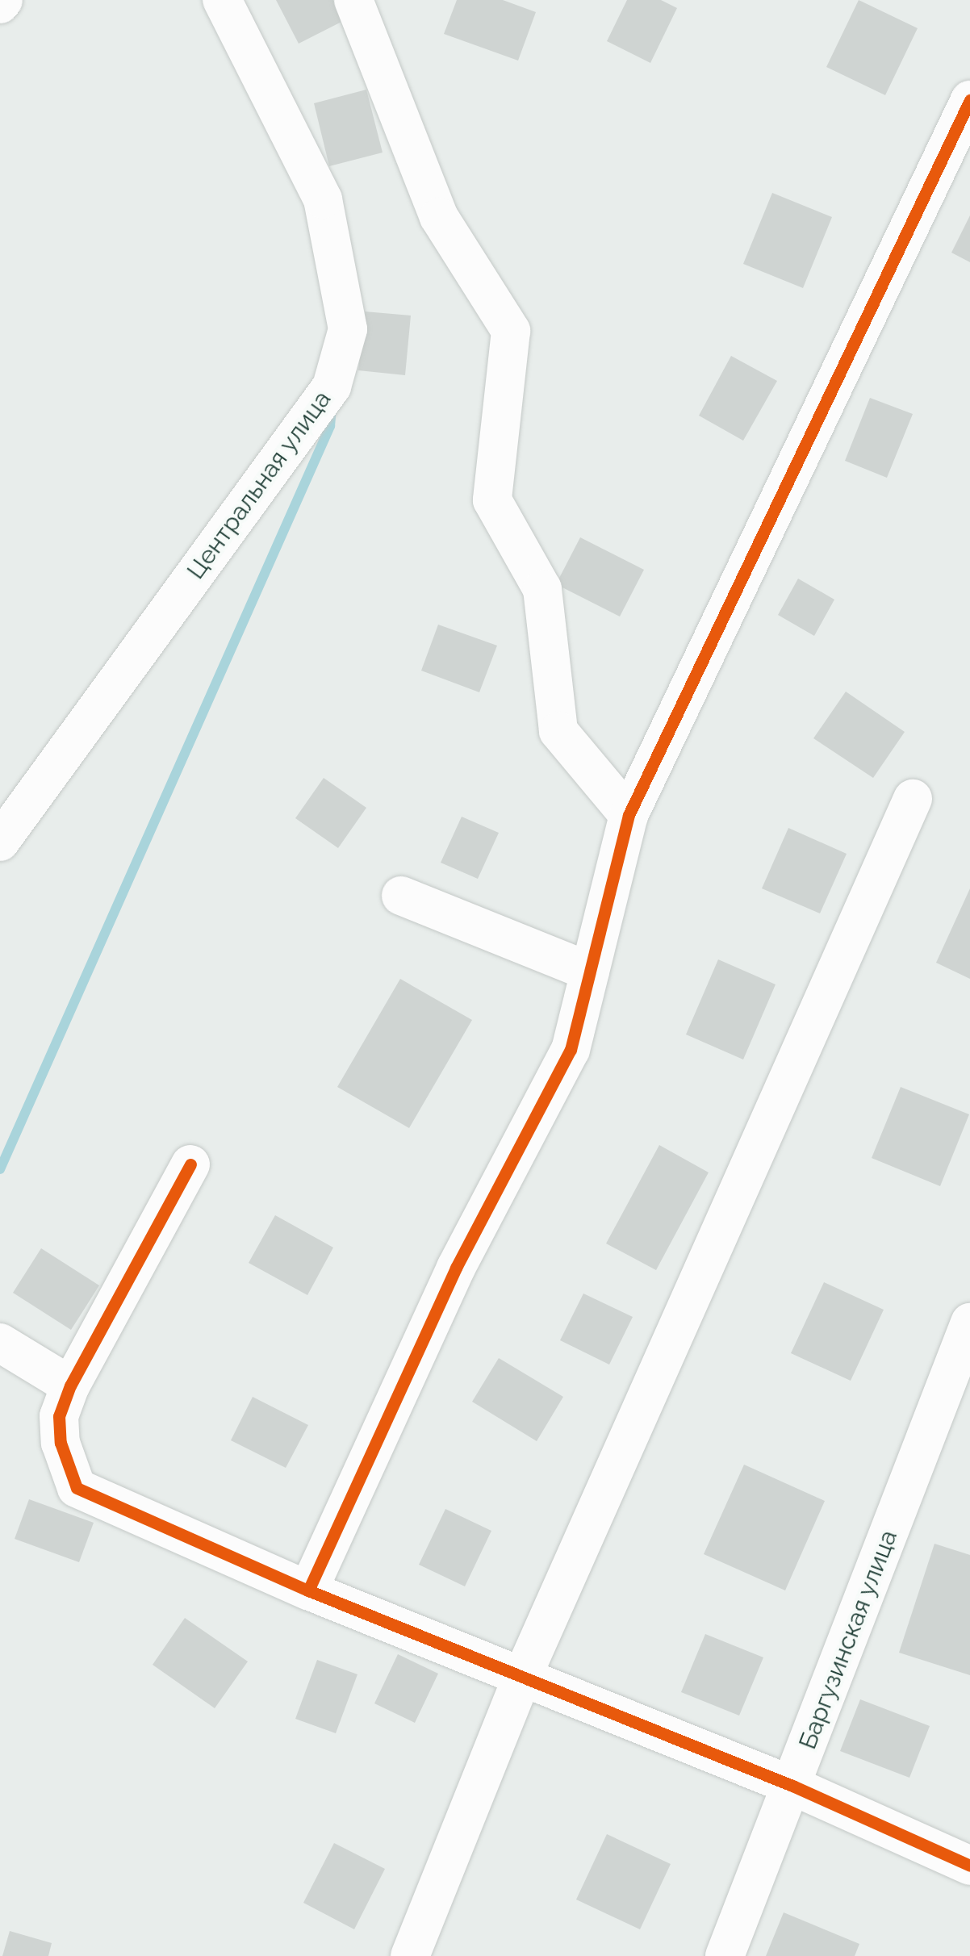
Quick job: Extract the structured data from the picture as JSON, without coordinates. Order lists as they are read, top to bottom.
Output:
{
  "streets": {
    "street": ["Центральная улица", "Баргузинская улица"]
  }
}
